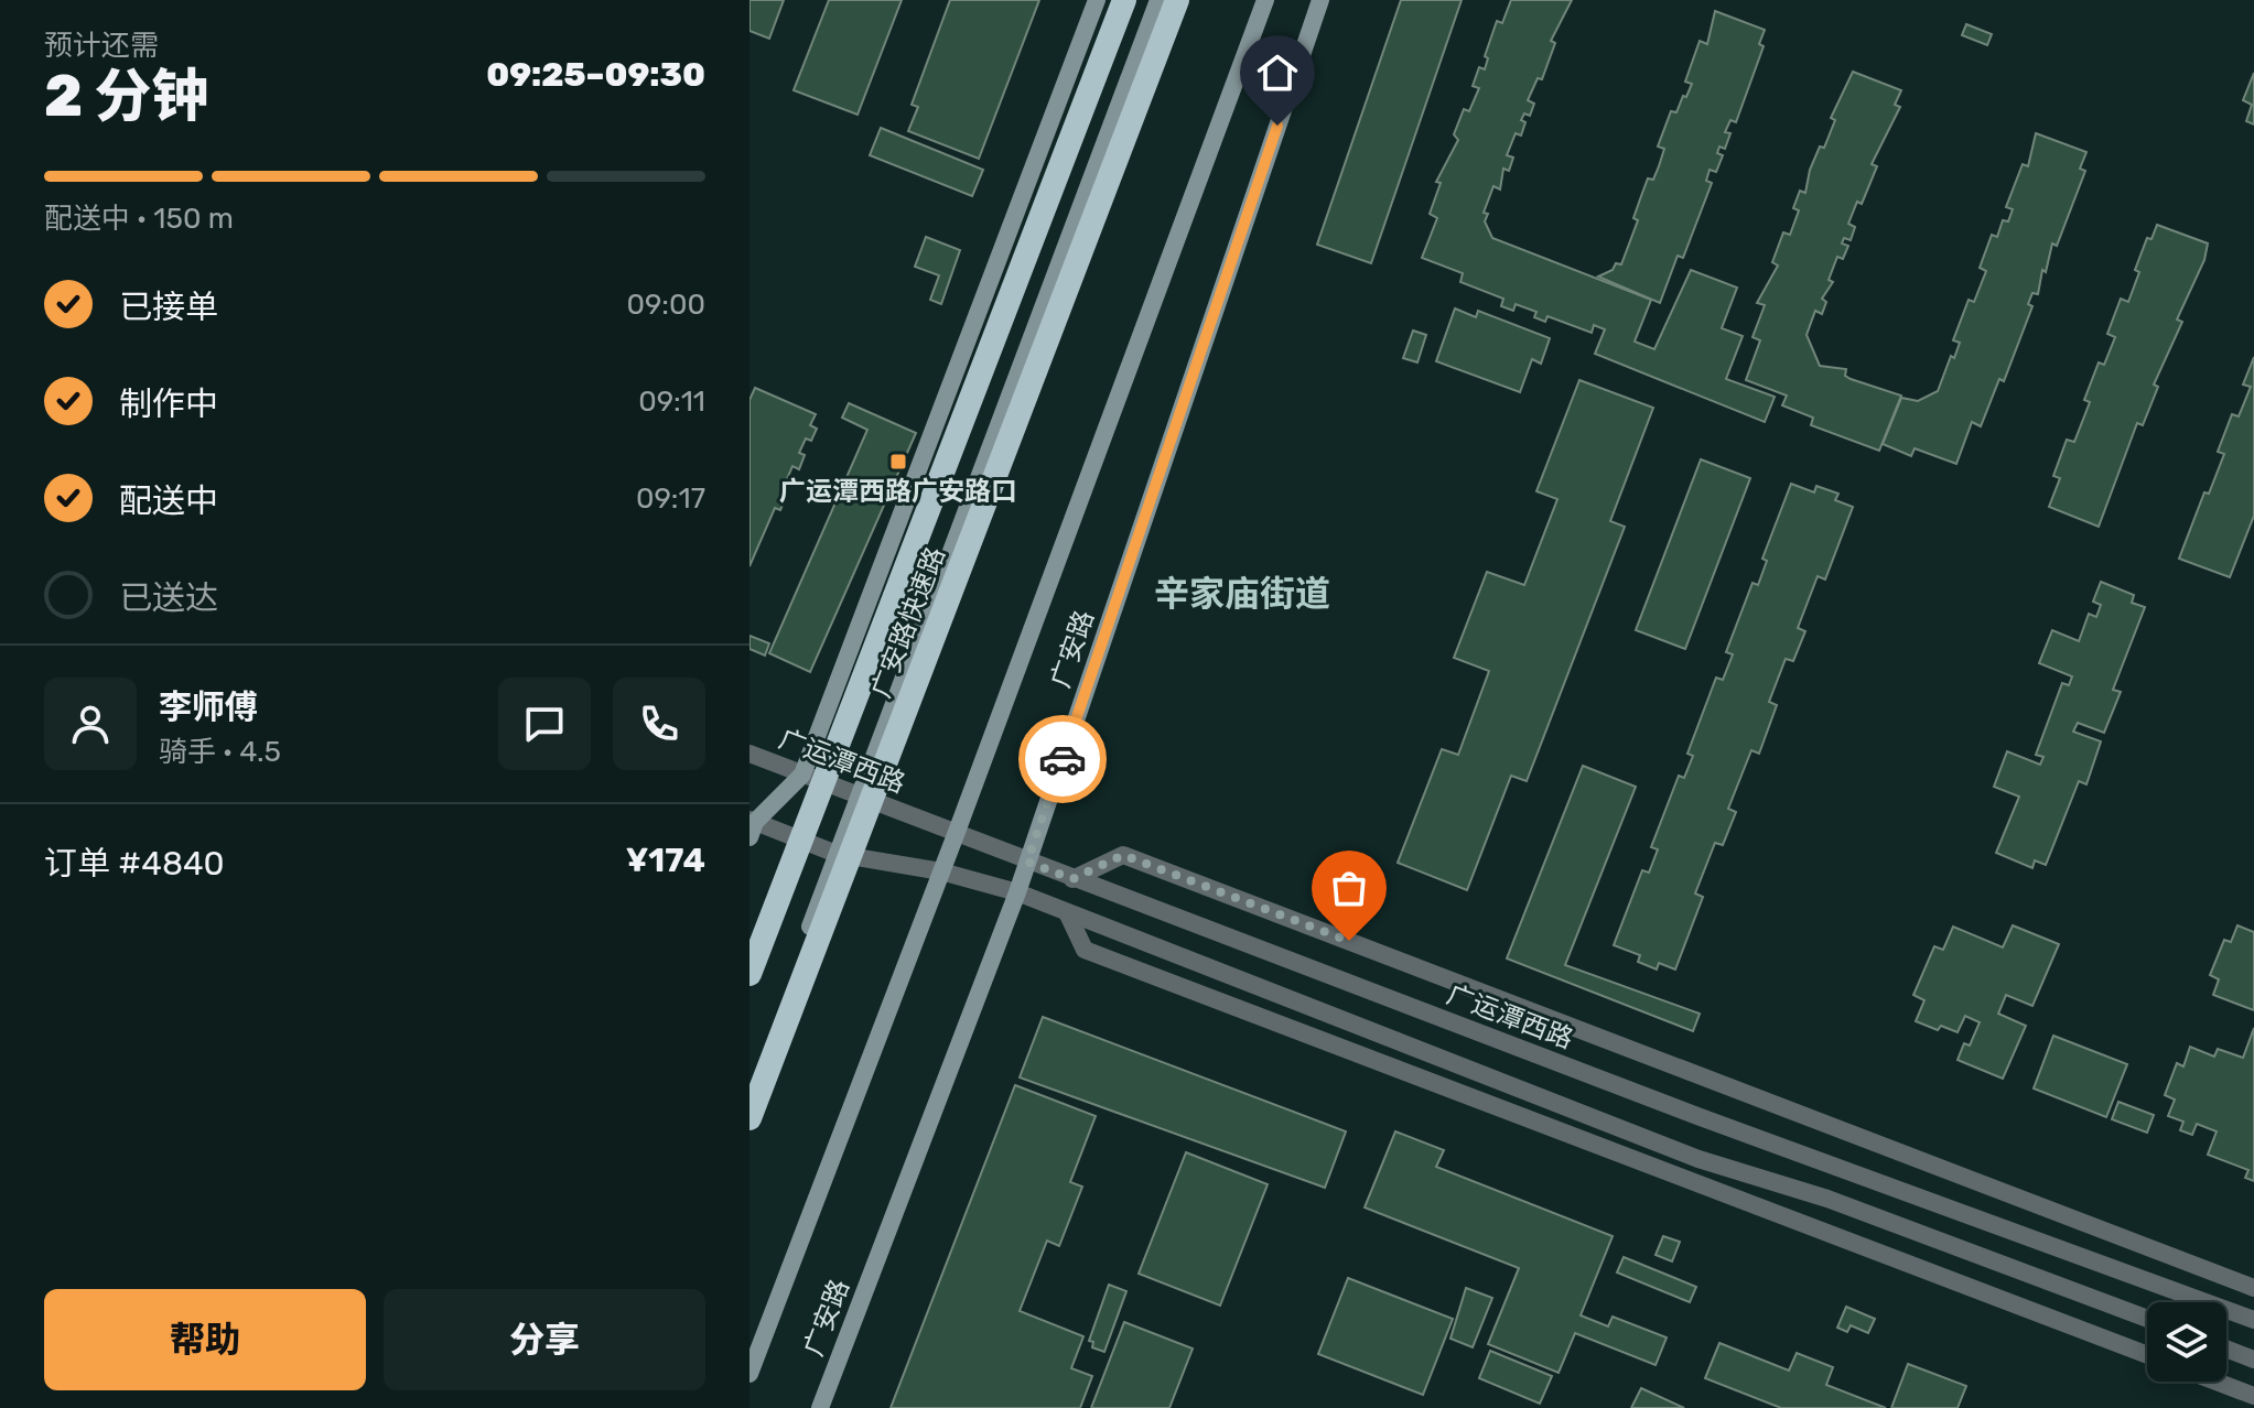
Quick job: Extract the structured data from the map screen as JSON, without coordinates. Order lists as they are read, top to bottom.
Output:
{
  "streets": {
    "highway": ["广安路快速路"],
    "main road": ["广安路"],
    "street": ["广运潭西路"]
  },
  "crossings": [
    ["广安路", "广运潭西路"]
  ],
  "districts": ["辛家庙街道"],
  "places": {
    "transit": ["广运潭西路广安路口"]
  },
  "page": {
    "heading": ["2 分钟", "预计还需", "09:25–09:30"],
    "panel": [
      "李师傅",
      "骑手 · 4.5",
      "订单 #4840",
      "¥174"
    ],
    "bar": "配送中 · 150 m",
    "list": [
      ["已接单", "09:00"],
      ["制作中", "09:11"],
      ["配送中", "09:17"],
      "已送达"
    ],
    "buttons": ["帮助", "分享"]
  }
}
